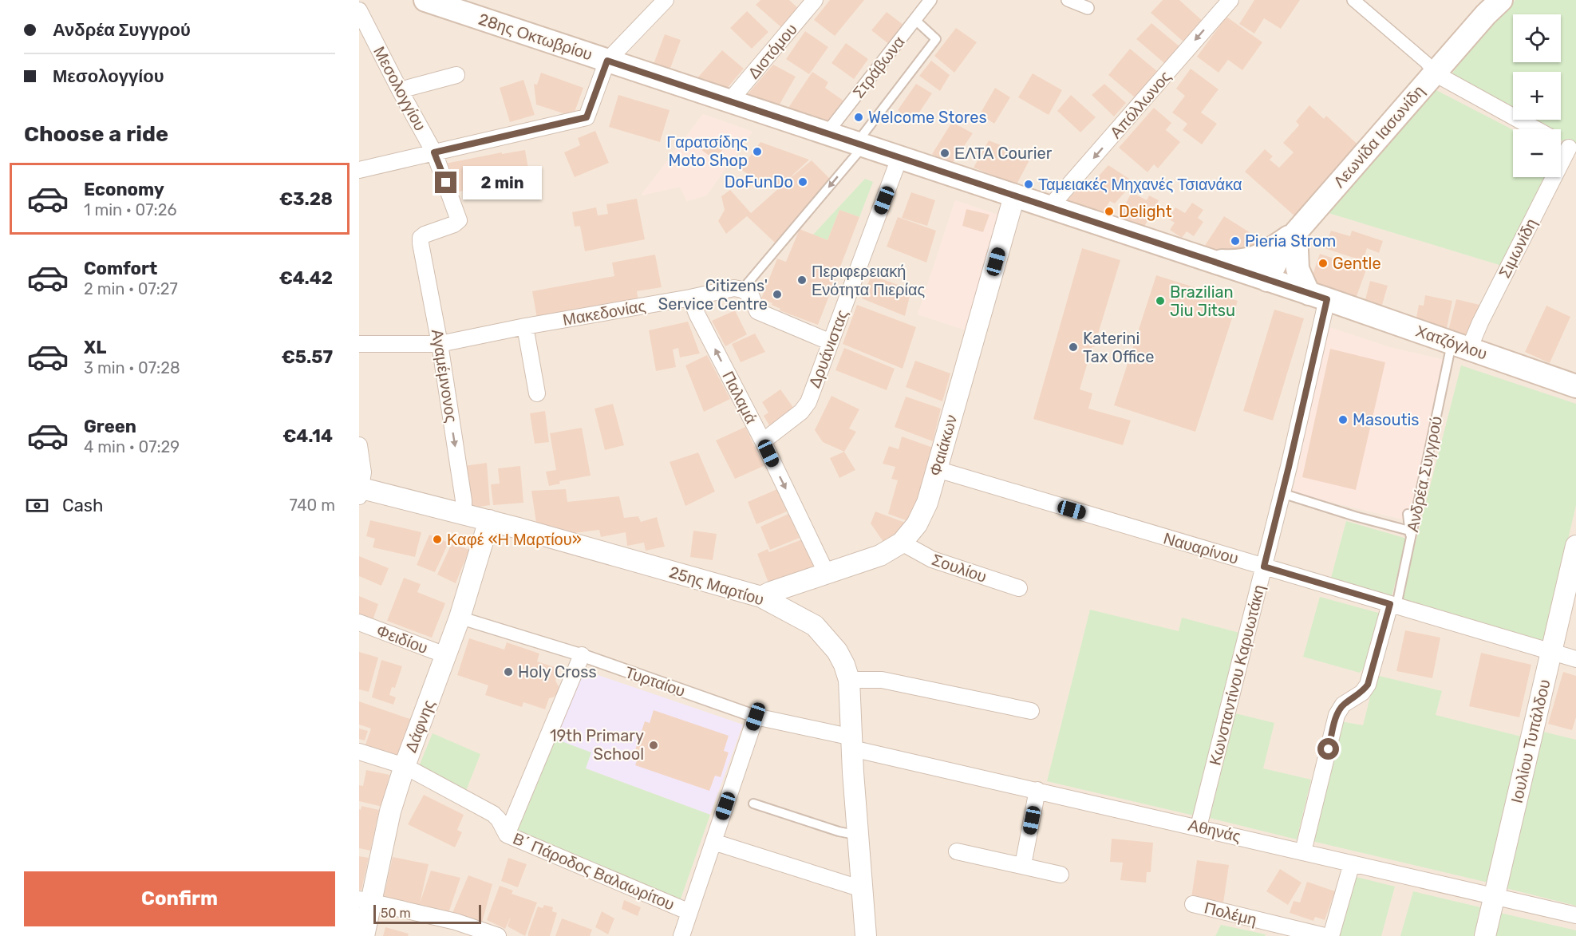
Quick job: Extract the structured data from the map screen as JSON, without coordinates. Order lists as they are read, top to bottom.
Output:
{
  "streets": {
    "main road": ["28ης Οκτωβρίου", "Λεωνίδα Ιασωνίδη", "Χατζόγλου"],
    "street": [
      "Διστόμου",
      "Στράβωνα",
      "Μεσολογγίου",
      "Απόλλωνος",
      "Σιμωνίδη",
      "Μακεδονίας",
      "Δρυάνιστας",
      "Αγαμέμνονος",
      "Παλαμά",
      "Φαιάκων",
      "Ανδρέα Συγγρού",
      "Ναυαρίνου",
      "Σουλίου",
      "25ης Μαρτίου",
      "Φειδίου",
      "Κωνσταντίνου Καρυωτάκη",
      "Τυρταίου",
      "Δάφνης",
      "Ιουλίου Τυπάλδου",
      "Αθηνάς",
      "Β΄ Πάροδος Βαλαωρίτου",
      "Πολέμη"
    ]
  },
  "crossings": [
    ["28ης Οκτωβρίου", "Διστόμου"],
    ["28ης Οκτωβρίου", "Στράβωνα"],
    ["28ης Οκτωβρίου", "Απόλλωνος"],
    ["28ης Οκτωβρίου", "Λεωνίδα Ιασωνίδη"],
    ["28ης Οκτωβρίου", "Χατζόγλου"],
    ["28ης Οκτωβρίου", "Δρυάνιστας"],
    ["28ης Οκτωβρίου", "Φαιάκων"],
    ["28ης Οκτωβρίου", "Κωνσταντίνου Καρυωτάκη"],
    ["Μεσολογγίου", "Αγαμέμνονος"],
    ["Σιμωνίδη", "Χατζόγλου"],
    ["Σιμωνίδη", "Ανδρέα Συγγρού"],
    ["Μακεδονίας", "Αγαμέμνονος"],
    ["Μακεδονίας", "Παλαμά"],
    ["Χατζόγλου", "Ανδρέα Συγγρού"],
    ["Χατζόγλου", "Κωνσταντίνου Καρυωτάκη"],
    ["Δρυάνιστας", "Παλαμά"],
    ["Αγαμέμνονος", "25ης Μαρτίου"],
    ["Παλαμά", "Φαιάκων"],
    ["Φαιάκων", "Ναυαρίνου"],
    ["Φαιάκων", "Σουλίου"],
    ["Φαιάκων", "25ης Μαρτίου"],
    ["Ανδρέα Συγγρού", "Ναυαρίνου"],
    ["Ανδρέα Συγγρού", "Αθηνάς"],
    ["Ναυαρίνου", "Κωνσταντίνου Καρυωτάκη"],
    ["Ναυαρίνου", "Ιουλίου Τυπάλδου"],
    ["25ης Μαρτίου", "Τυρταίου"],
    ["25ης Μαρτίου", "Δάφνης"],
    ["25ης Μαρτίου", "Αθηνάς"],
    ["Φειδίου", "Δάφνης"],
    ["Κωνσταντίνου Καρυωτάκη", "Αθηνάς"],
    ["Τυρταίου", "Δάφνης"],
    ["Τυρταίου", "Αθηνάς"],
    ["Δάφνης", "Β΄ Πάροδος Βαλαωρίτου"],
    ["Ιουλίου Τυπάλδου", "Αθηνάς"]
  ],
  "one_way": ["Απόλλωνος"],
  "places": [
    "Welcome Stores",
    "Γαρατσίδης Moto Shop",
    "ΕΛΤΑ Courier",
    "DoFunDo",
    "Ταμειακές Μηχανές Τσιανάκα",
    "Delight",
    "Pieria Strom",
    "Gentle",
    "Περιφερειακή Ενότητα Πιερίας",
    "Citizens' Service Centre",
    "Brazilian Jiu Jitsu",
    "Katerini Tax Office",
    "Masoutis",
    "Καφέ «Η Μαρτίου»",
    "Holy Cross",
    "19th Primary School"
  ],
  "scale_bar": "50 m",
  "page": {
    "banner": ["Ανδρέα Συγγρού", "Μεσολογγίου"],
    "map_buttons": ["+", "−"],
    "heading": "Choose a ride",
    "list": [
      {
        "name": "Economy",
        "note": "1 min · 07:26",
        "value": "€3.28"
      },
      {
        "name": "Comfort",
        "note": "2 min · 07:27",
        "value": "€4.42"
      },
      {
        "name": "XL",
        "note": "3 min · 07:28",
        "value": "€5.57"
      },
      {
        "name": "Green",
        "note": "4 min · 07:29",
        "value": "€4.14"
      }
    ],
    "bubble": "2 min",
    "pay": ["Cash", "740 m"],
    "buttons": "Confirm",
    "scale": "50 m"
  }
}
